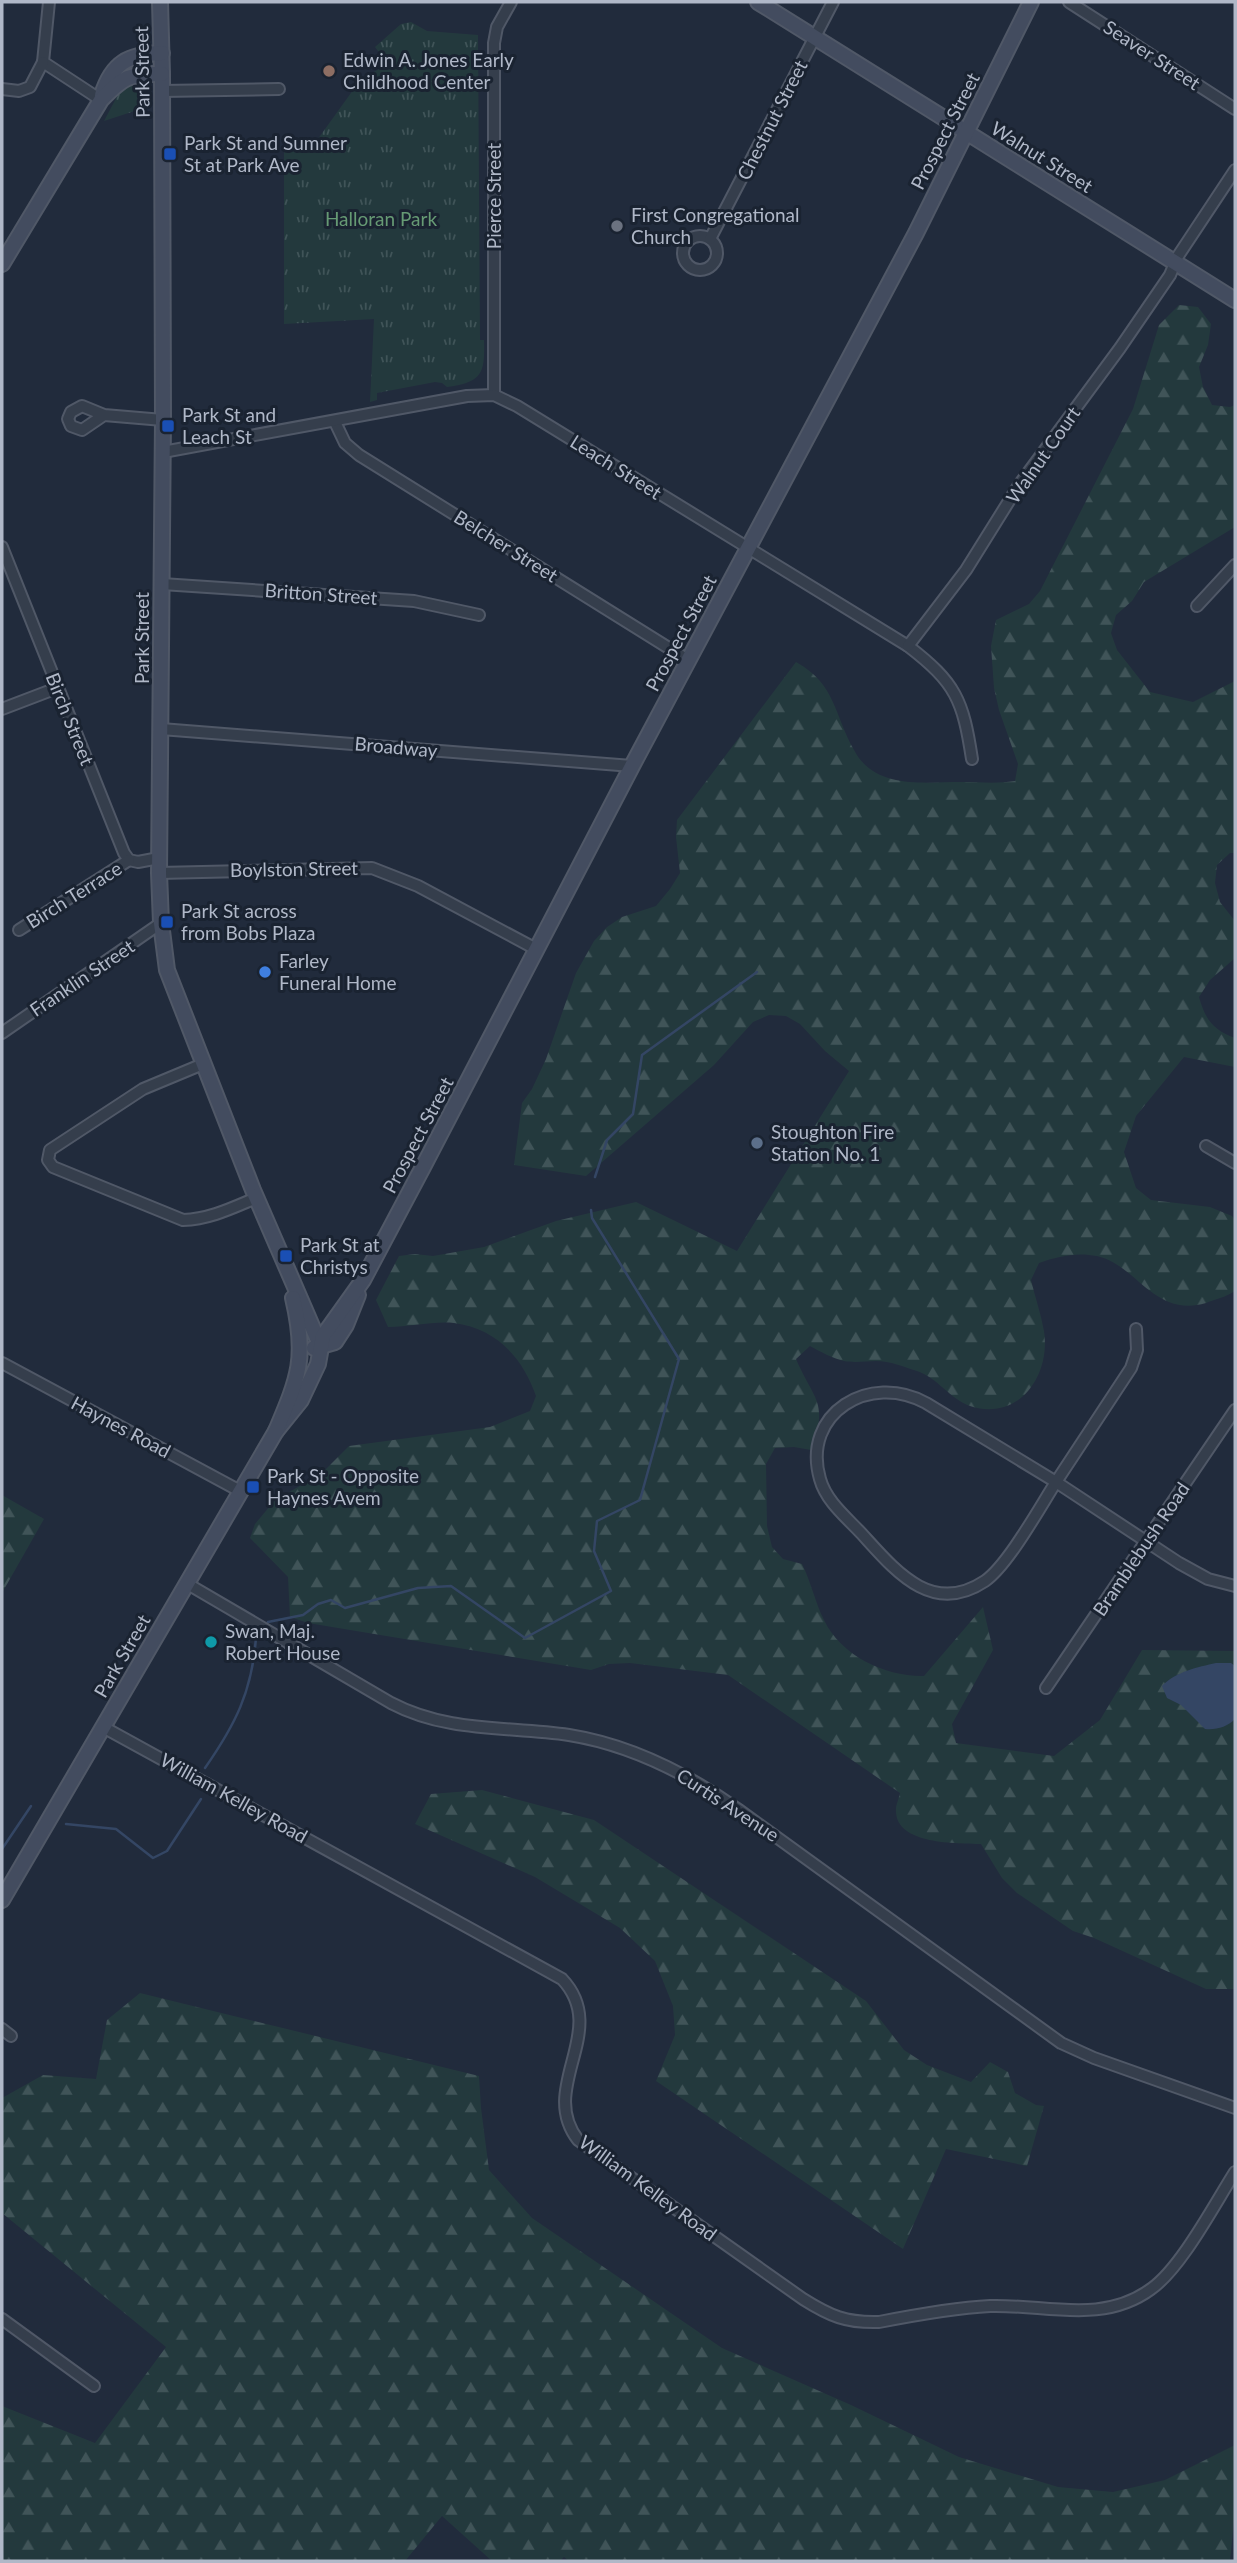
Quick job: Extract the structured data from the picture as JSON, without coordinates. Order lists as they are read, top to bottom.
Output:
{
  "streets": {
    "main road": ["Park Street", "Prospect Street", "Walnut Street"],
    "street": [
      "Seaver Street",
      "Chestnut Street",
      "Pierce Street",
      "Walnut Court",
      "Leach Street",
      "Belcher Street",
      "Britton Street",
      "Birch Street",
      "Broadway",
      "Boylston Street",
      "Birch Terrace",
      "Franklin Street",
      "Haynes Road",
      "Bramblebush Road",
      "William Kelley Road",
      "Curtis Avenue"
    ]
  },
  "crossings": [
    ["Park Street", "Prospect Street"],
    ["Park Street", "Britton Street"],
    ["Park Street", "Broadway"],
    ["Park Street", "Boylston Street"],
    ["Park Street", "Franklin Street"],
    ["Park Street", "Haynes Road"],
    ["Park Street", "William Kelley Road"],
    ["Park Street", "Curtis Avenue"],
    ["Chestnut Street", "Walnut Street"],
    ["Prospect Street", "Walnut Street"],
    ["Prospect Street", "Leach Street"],
    ["Prospect Street", "Belcher Street"],
    ["Prospect Street", "Broadway"],
    ["Prospect Street", "Boylston Street"],
    ["Walnut Street", "Walnut Court"],
    ["Pierce Street", "Leach Street"],
    ["Walnut Court", "Leach Street"],
    ["Birch Street", "Birch Terrace"]
  ],
  "parks": ["Halloran Park"],
  "places": {
    "other": [
      "Edwin A. Jones Early Childhood Center",
      "First Congregational Church",
      "Farley Funeral Home",
      "Stoughton Fire Station No. 1",
      "Swan, Maj. Robert House"
    ],
    "transit": [
      "Park St and Sumner St at Park Ave",
      "Park St and Leach St",
      "Park St across from Bobs Plaza",
      "Park St at Christys",
      "Park St - Opposite Haynes Avem"
    ]
  }
}
